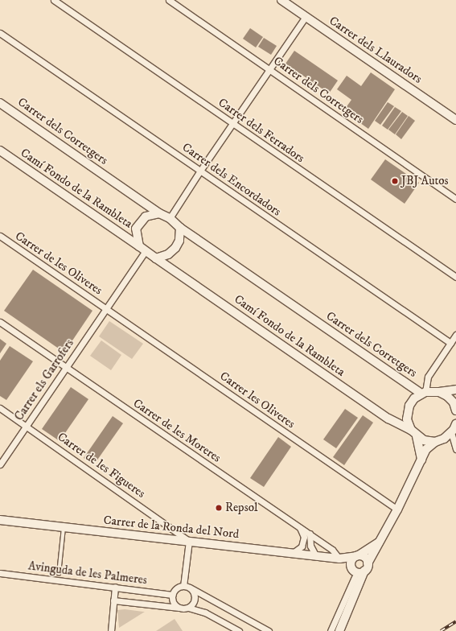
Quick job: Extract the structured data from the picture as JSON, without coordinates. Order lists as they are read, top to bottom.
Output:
{
  "streets": {
    "street": [
      "Carrer dels Llauradors",
      "Carrer dels Corretgers",
      "Carrer dels Ferradors",
      "Carrer dels Encordadors",
      "Camí Fondo de la Rambleta",
      "Carrer de les Oliveres",
      "Carrer els Garrofers",
      "Carrer les Oliveres",
      "Carrer de les Moreres",
      "Carrer de les Figueres",
      "Carrer de la Ronda del Nord",
      "Avinguda de les Palmeres"
    ]
  },
  "crossings": [
    ["Carrer dels Corretgers", "Camí Fondo de la Rambleta"],
    ["Carrer dels Corretgers", "Carrer els Garrofers"],
    ["Camí Fondo de la Rambleta", "Carrer els Garrofers"],
    ["Carrer de les Oliveres", "Carrer els Garrofers"],
    ["Carrer de les Oliveres", "Carrer les Oliveres"],
    ["Carrer els Garrofers", "Carrer les Oliveres"],
    ["Carrer els Garrofers", "Carrer de les Moreres"],
    ["Carrer els Garrofers", "Carrer de les Figueres"],
    ["Carrer de les Moreres", "Carrer de la Ronda del Nord"],
    ["Carrer de les Figueres", "Carrer de la Ronda del Nord"]
  ],
  "places": ["JBJ Autos", "Repsol"]
}
